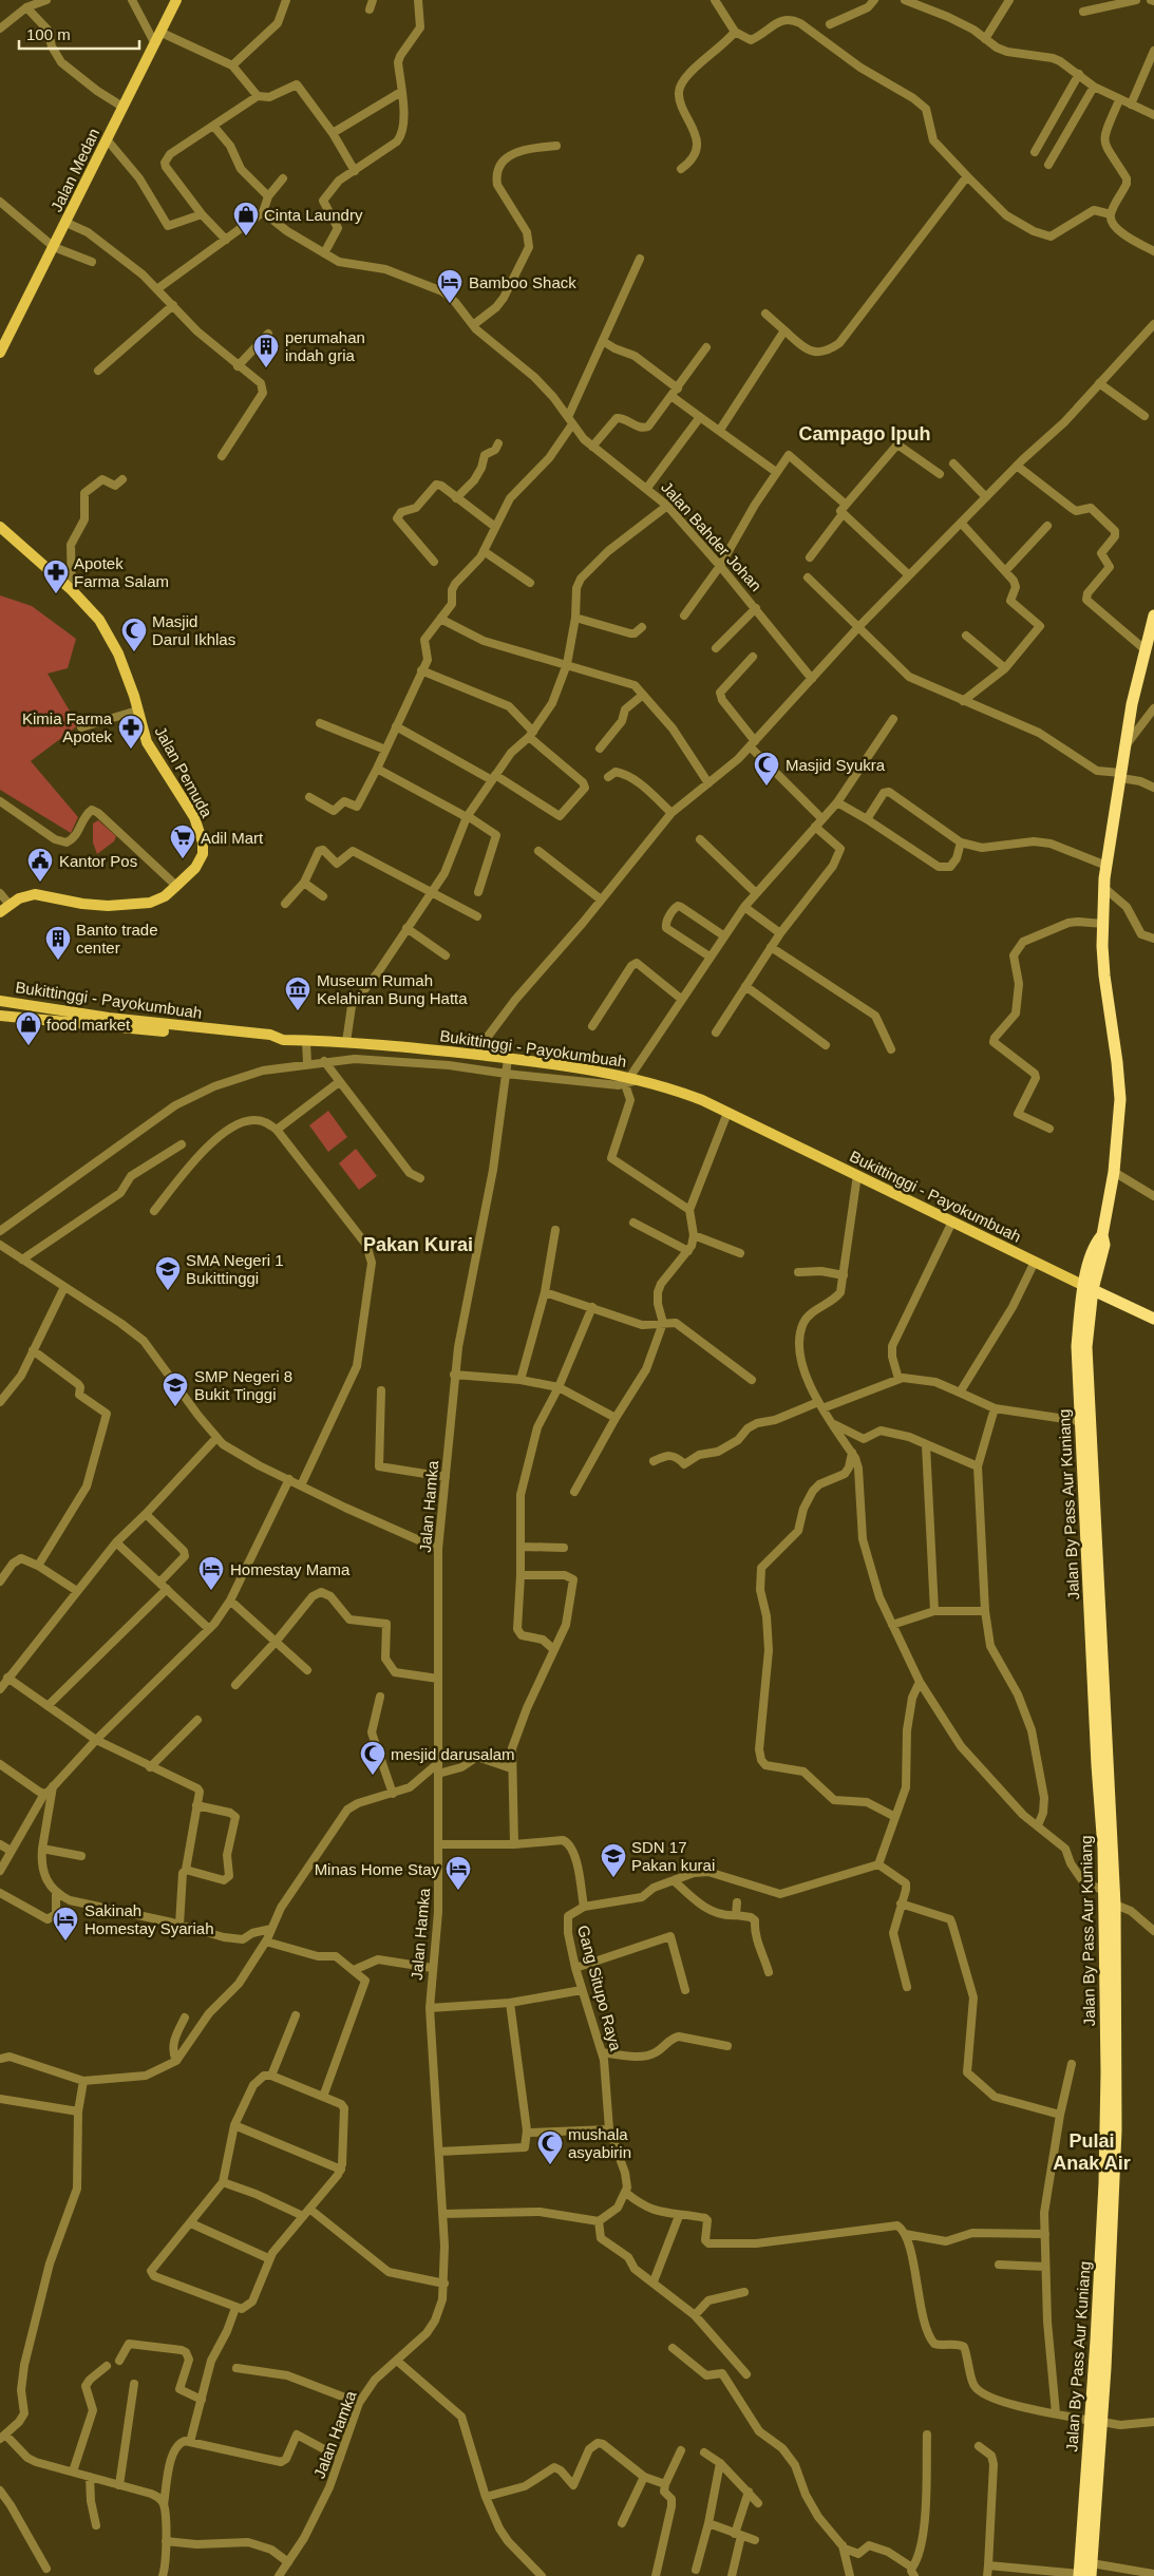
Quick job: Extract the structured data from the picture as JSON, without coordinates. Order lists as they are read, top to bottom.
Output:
{
  "streets": {
    "highway": ["Jalan By Pass Aur Kuniang"],
    "main road": ["Jalan Medan", "Jalan Pemuda", "Bukittinggi - Payokumbuah"],
    "street": ["Jalan Bahder Johan", "Jalan Hamka", "Gang Situpo Raya"]
  },
  "crossings": [
    ["Bukittinggi - Payokumbuah", "Jalan By Pass Aur Kuniang"],
    ["Bukittinggi - Payokumbuah", "Jalan Hamka"],
    ["Jalan Hamka", "Gang Situpo Raya"]
  ],
  "districts": ["Campago Ipuh", "Pakan Kurai", "Pulai Anak Air"],
  "places": {
    "shop": ["Cinta Laundry", "food market"],
    "hotel": [
      "Bamboo Shack",
      "Homestay Mama",
      "Minas Home Stay",
      "Sakinah Homestay Syariah"
    ],
    "building": ["perumahan indah gria", "Banto trade center"],
    "pharmacy": ["Apotek Farma Salam", "Kimia Farma Apotek"],
    "mosque": [
      "Masjid Darul Ikhlas",
      "Masjid Syukra",
      "mesjid darusalam",
      "mushala asyabirin"
    ],
    "supermarket": ["Adil Mart"],
    "public building": ["Kantor Pos"],
    "museum": ["Museum Rumah Kelahiran Bung Hatta"],
    "school or university": ["SMA Negeri 1 Bukittinggi", "SMP Negeri 8 Bukit Tinggi", "SDN 17 Pakan kurai"]
  },
  "scale_bar": "100 m"
}
